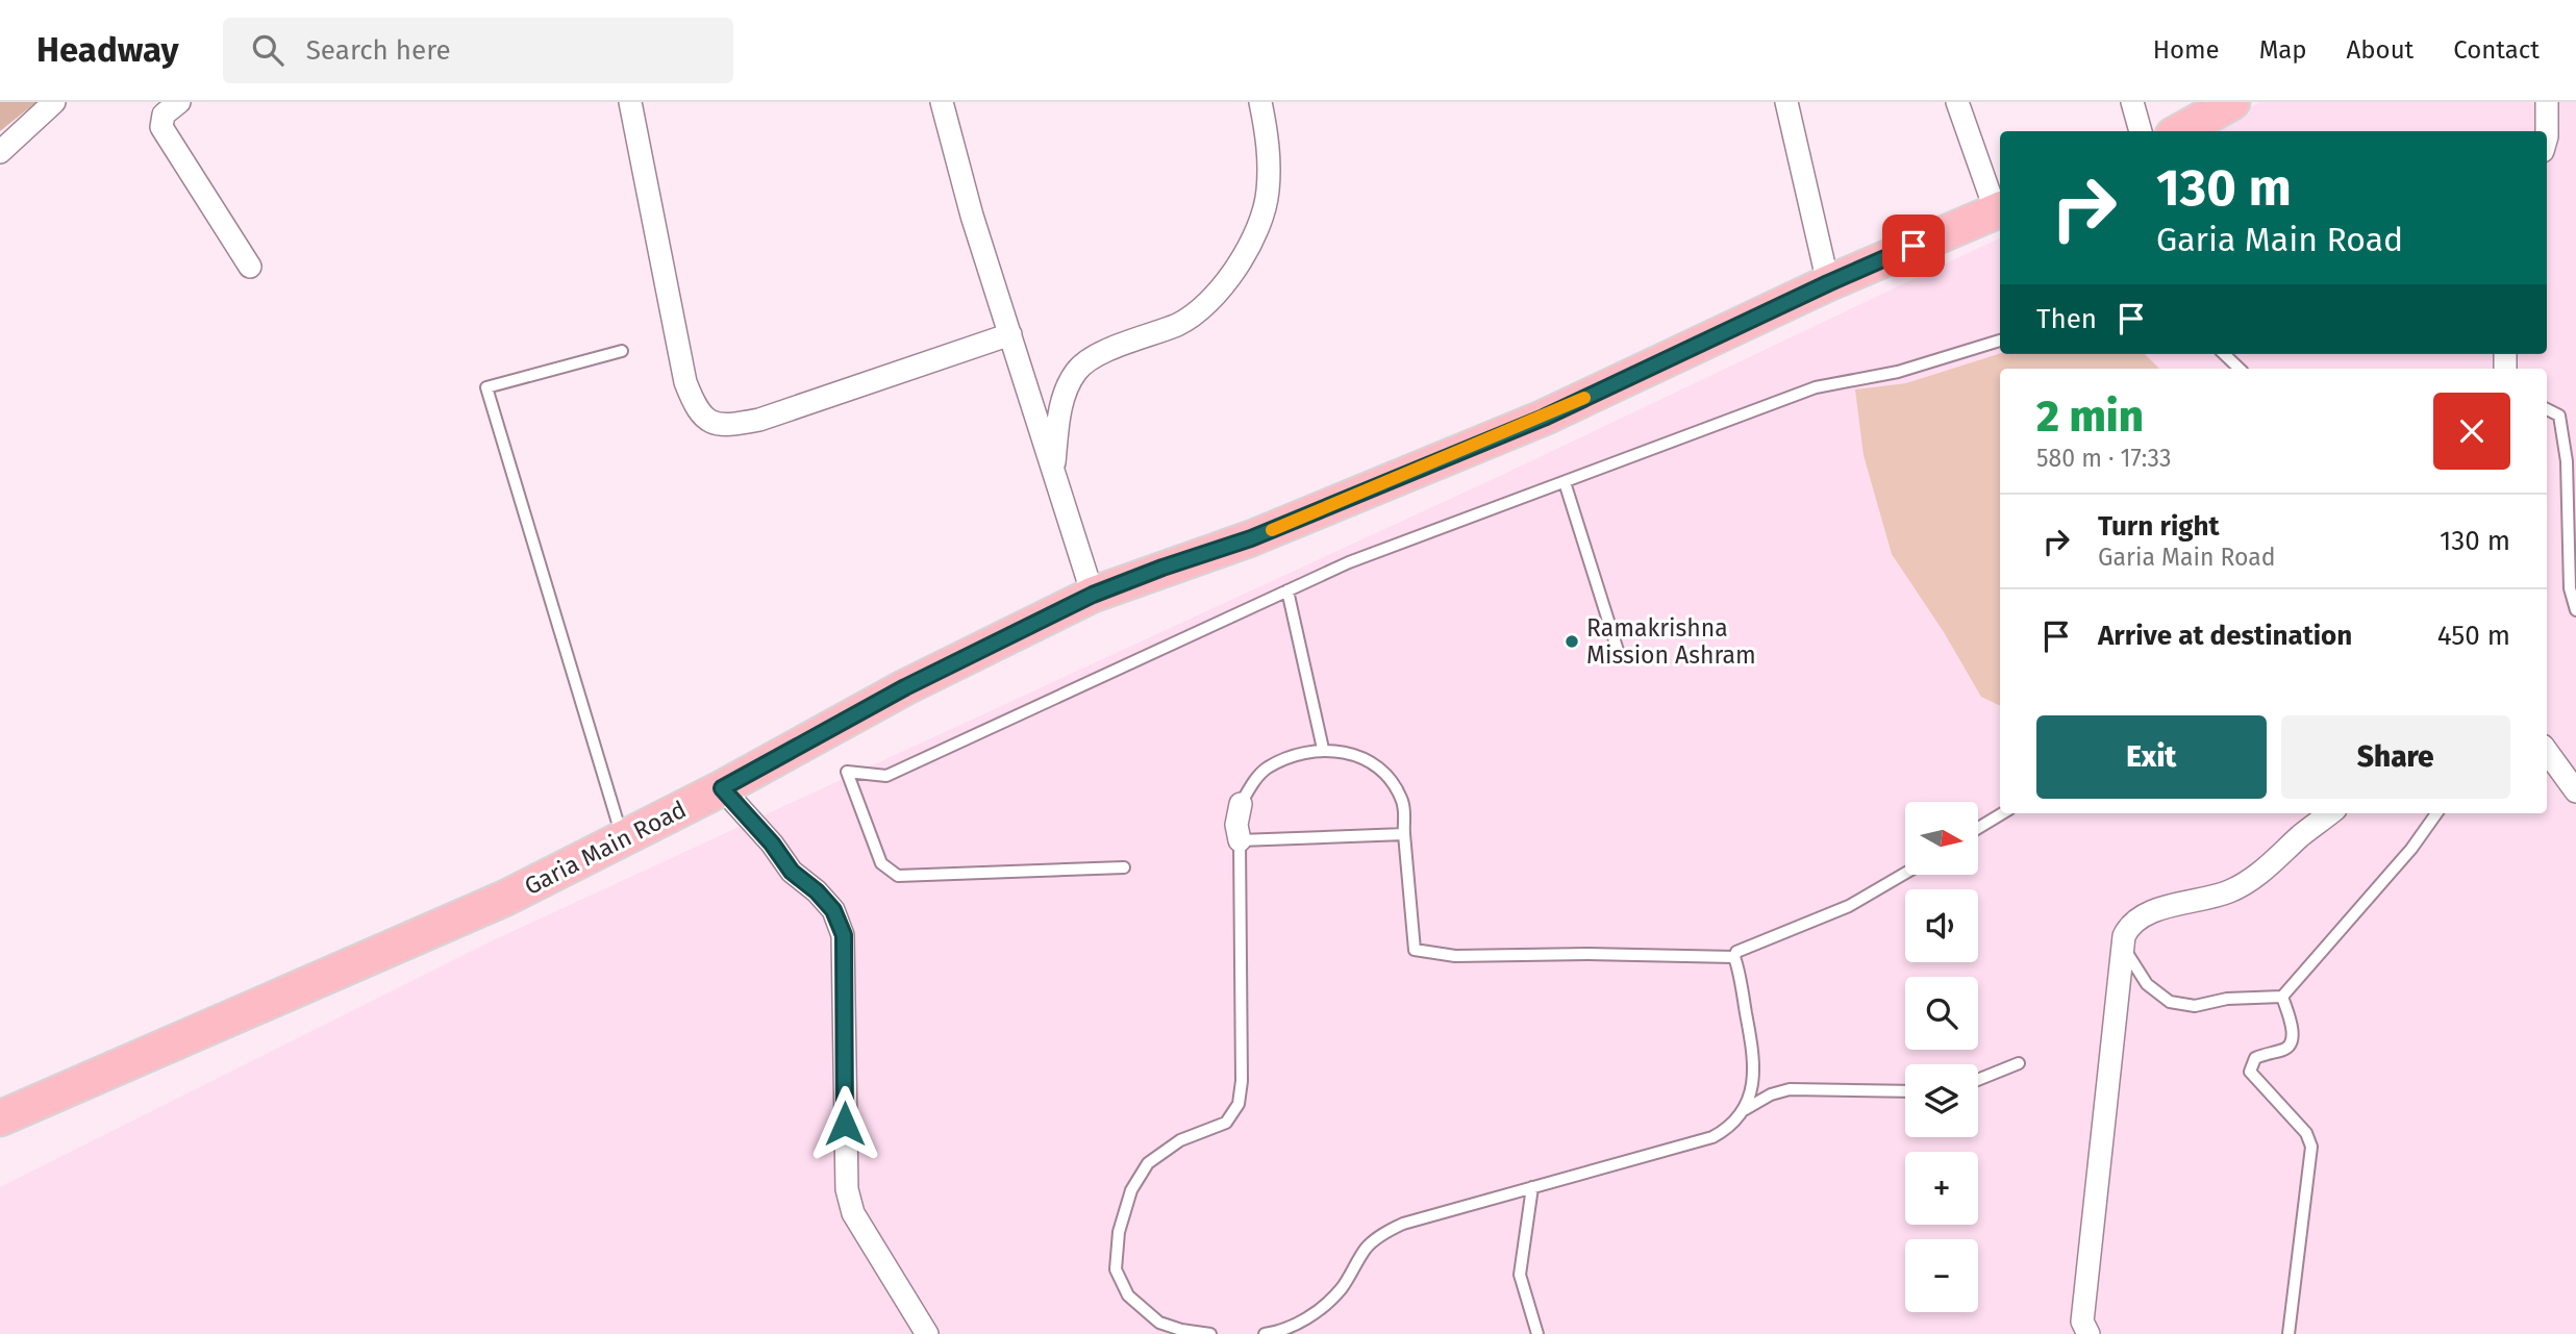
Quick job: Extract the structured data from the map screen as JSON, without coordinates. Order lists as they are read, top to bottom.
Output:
{
  "streets": {
    "main road": ["Garia Main Road"]
  },
  "places": ["Ramakrishna Mission Ashram"],
  "north": "right",
  "page": {
    "header": "Headway",
    "search": "Search here",
    "nav": [
      "Home",
      "Map",
      "About",
      "Contact"
    ],
    "turn": ["130 m", "Garia Main Road"],
    "then": "Then",
    "heading": ["2 min", "580 m · 17:33"],
    "list": [
      {
        "name": "Turn right",
        "note": "Garia Main Road",
        "value": "130 m"
      },
      {
        "name": "Arrive at destination",
        "value": "450 m"
      }
    ],
    "buttons": ["Exit", "Share"],
    "map_buttons": ["+", "−"]
  }
}
